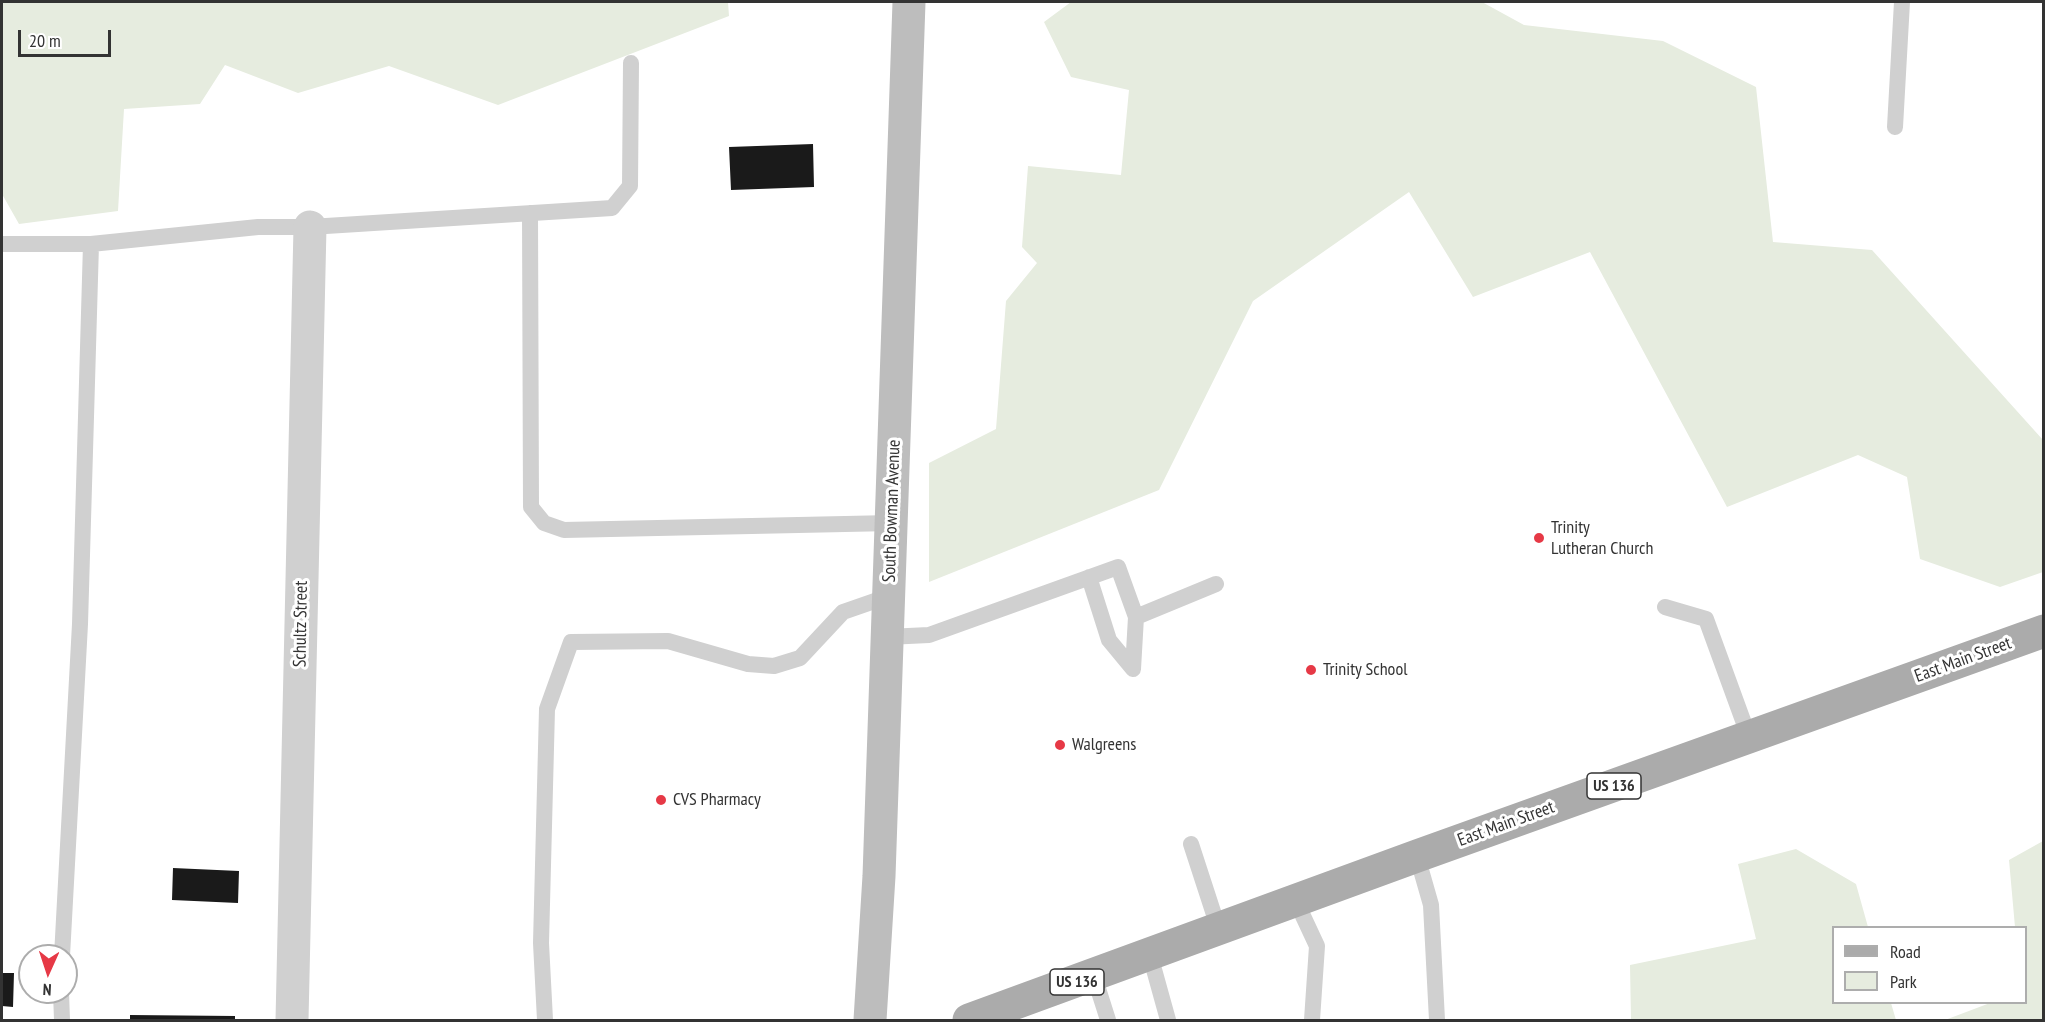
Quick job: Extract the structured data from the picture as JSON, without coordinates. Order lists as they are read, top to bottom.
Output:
{
  "streets": {
    "main road": ["South Bowman Avenue", "East Main Street", "US 136"],
    "street": ["Schultz Street"]
  },
  "places": [
    "Trinity Lutheran Church",
    "Trinity School",
    "Walgreens",
    "CVS Pharmacy"
  ],
  "legend": ["Road", "Park"],
  "scale_bar": "20 m",
  "north": "bottom"
}
